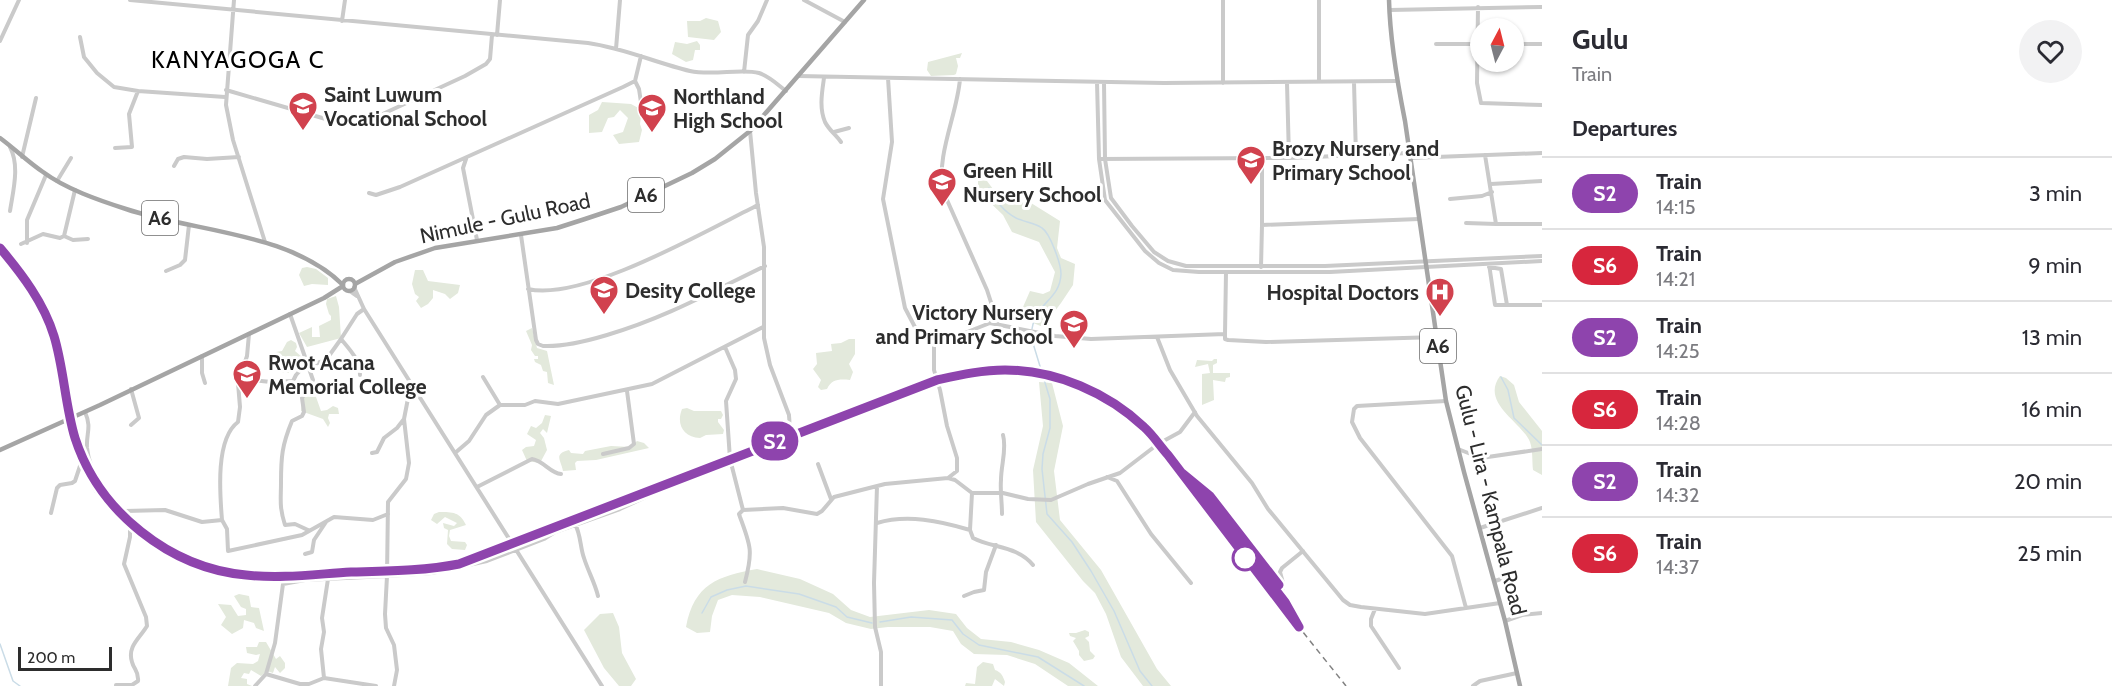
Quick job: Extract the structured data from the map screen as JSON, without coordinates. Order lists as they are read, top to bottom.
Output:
{
  "streets": {
    "main road": ["A6", "Nimule - Gulu Road", "Gulu - Lira - Kampala Road"]
  },
  "crossings": [
    ["A6", "Nimule - Gulu Road"]
  ],
  "districts": ["KANYAGOGA C"],
  "places": {
    "school or university": [
      "Saint Luwum Vocational School",
      "Northland High School",
      "Brozy Nursery and Primary School",
      "Green Hill Nursery School",
      "Desity College",
      "Victory Nursery and Primary School",
      "Rwot Acana Memorial College"
    ],
    "hospital": ["Hospital Doctors"]
  },
  "scale_bar": "200 m",
  "north": "top",
  "page": {
    "on_map": "S2",
    "heading": [
      ["Gulu", "Train"],
      "Departures"
    ],
    "list": [
      {
        "mark": "S2",
        "name": "Train",
        "note": "14:15",
        "value": "3 min"
      },
      {
        "mark": "S6",
        "name": "Train",
        "note": "14:21",
        "value": "9 min"
      },
      {
        "mark": "S2",
        "name": "Train",
        "note": "14:25",
        "value": "13 min"
      },
      {
        "mark": "S6",
        "name": "Train",
        "note": "14:28",
        "value": "16 min"
      },
      {
        "mark": "S2",
        "name": "Train",
        "note": "14:32",
        "value": "20 min"
      },
      {
        "mark": "S6",
        "name": "Train",
        "note": "14:37",
        "value": "25 min"
      }
    ],
    "scale": "200 m"
  }
}
